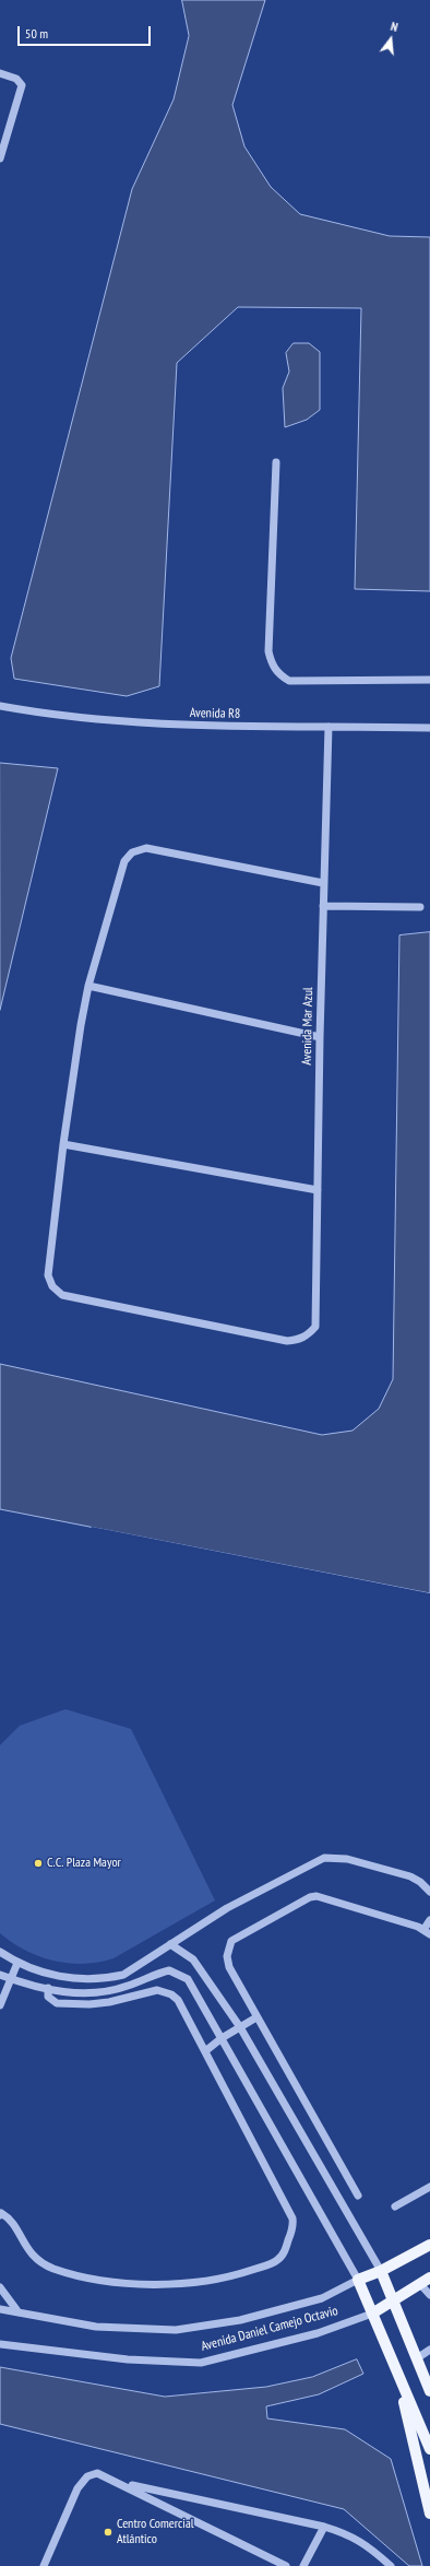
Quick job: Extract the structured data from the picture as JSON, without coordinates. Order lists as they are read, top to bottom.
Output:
{
  "streets": {
    "main road": ["Avenida Daniel Camejo Octavio"],
    "street": ["Avenida R8", "Avenida Mar Azul"]
  },
  "crossings": [
    ["Avenida R8", "Avenida Mar Azul"]
  ],
  "places": ["C.C. Plaza Mayor", "Centro Comercial Atlántico"],
  "scale_bar": "50 m",
  "north": "top"
}
